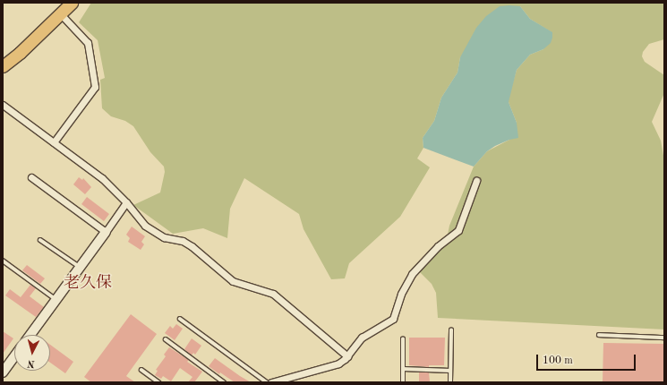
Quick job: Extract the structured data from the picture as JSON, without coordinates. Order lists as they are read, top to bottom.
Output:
{
  "districts": ["老久保"],
  "scale_bar": "100 m",
  "north": "bottom"
}
